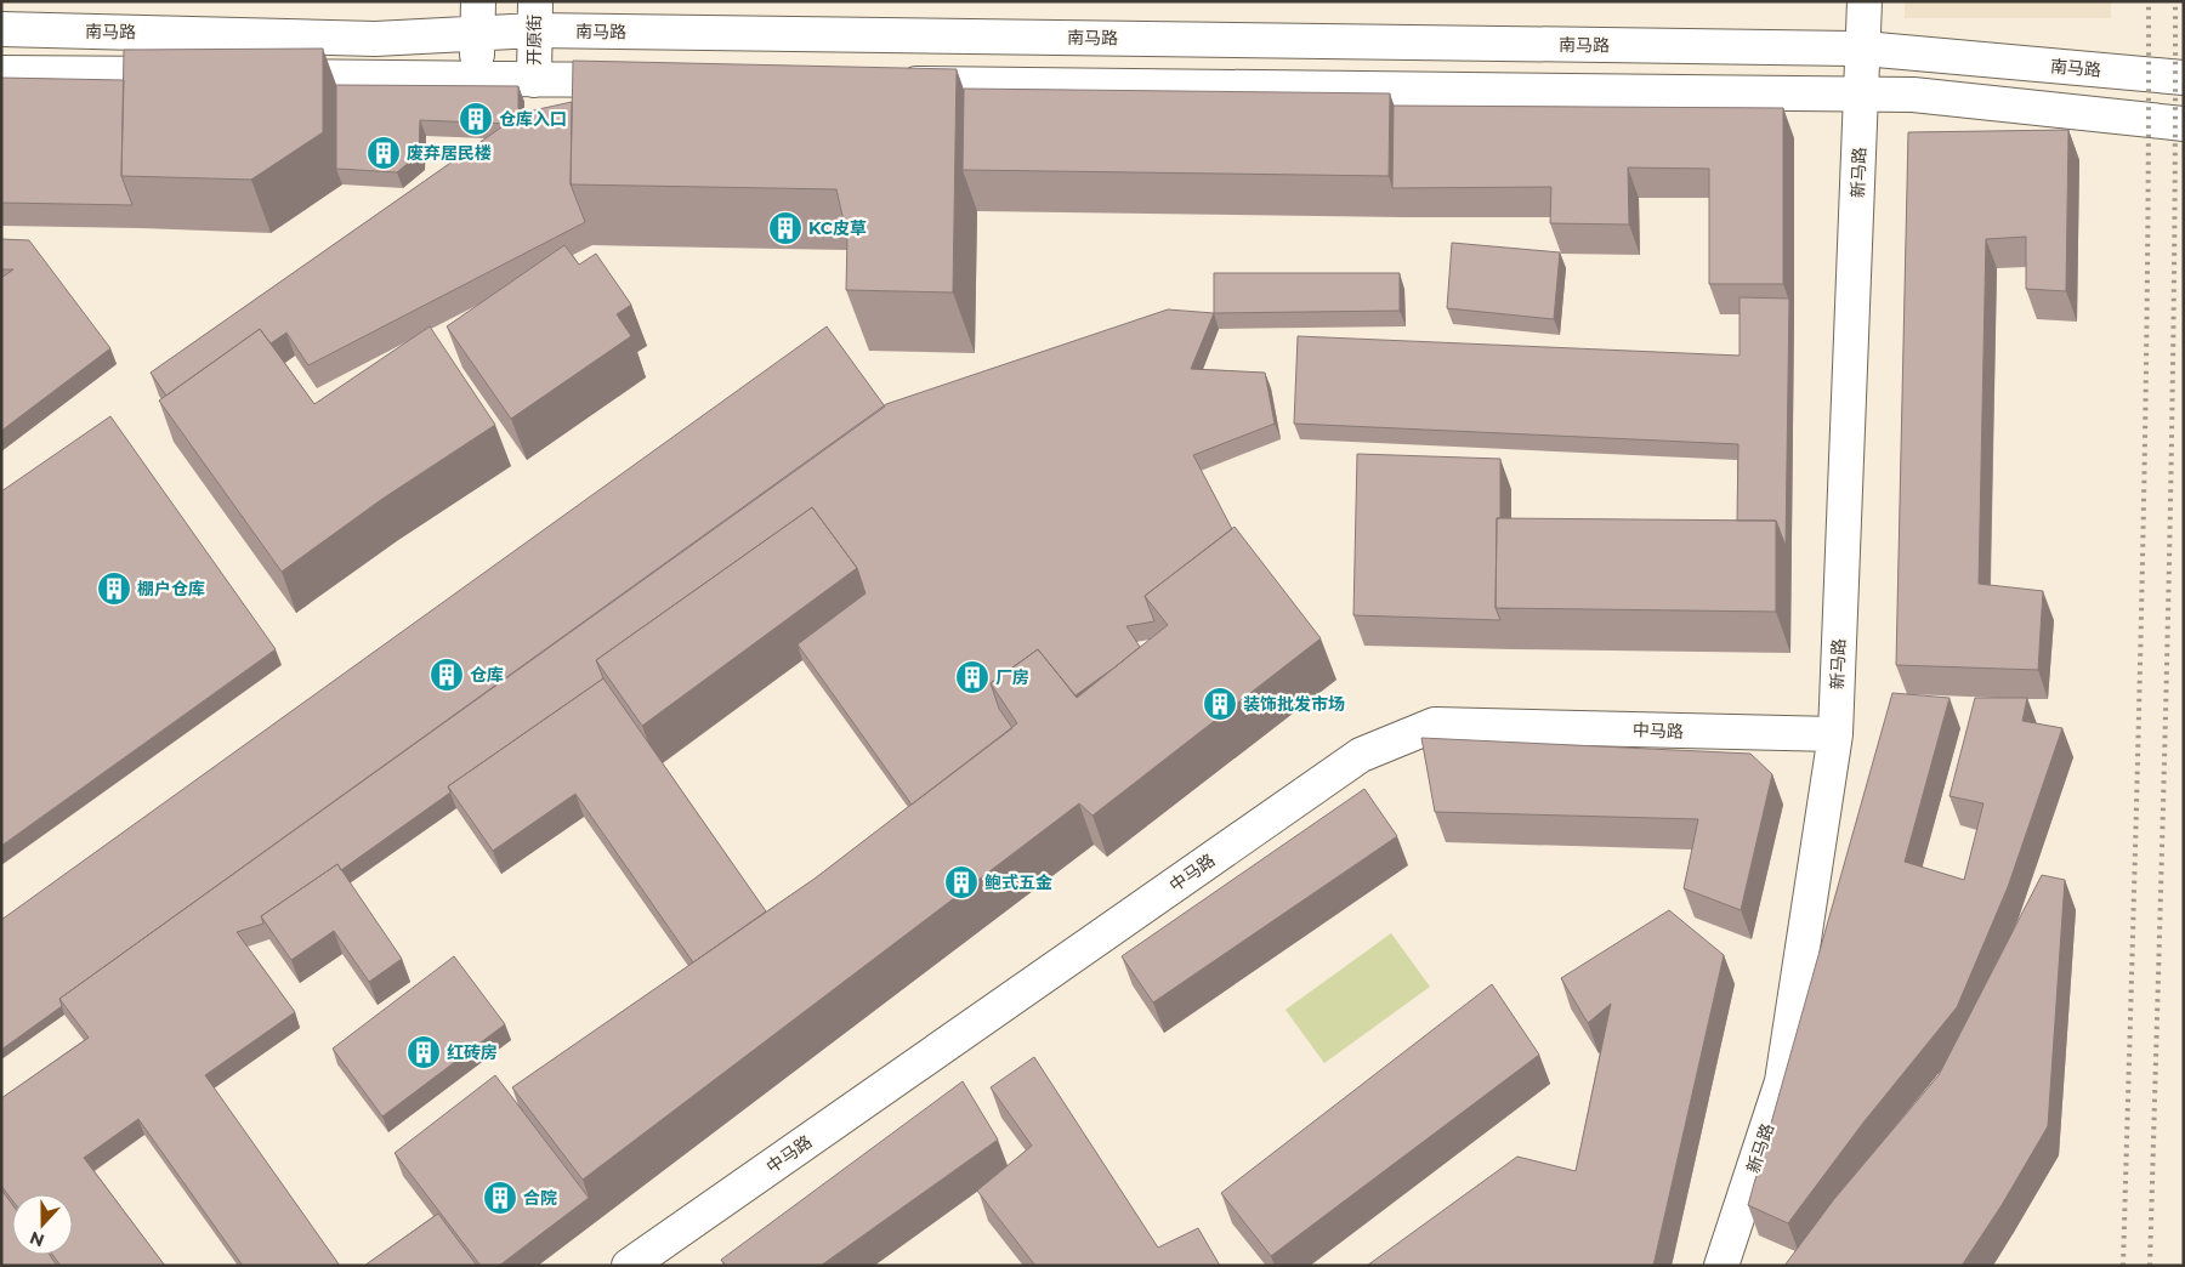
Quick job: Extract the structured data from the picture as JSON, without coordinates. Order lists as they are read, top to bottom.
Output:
{
  "streets": {
    "main road": [
      "南马路",
      "开原街",
      "新马路",
      "中马路"
    ]
  },
  "crossings": [
    ["南马路", "开原街"],
    ["南马路", "新马路"],
    ["新马路", "中马路"]
  ],
  "places": {
    "building": [
      "仓库入口",
      "废弃居民楼",
      "KC皮草",
      "棚户仓库",
      "仓库",
      "厂房",
      "装饰批发市场",
      "鲍式五金",
      "红砖房",
      "合院"
    ]
  },
  "north": "bottom"
}
